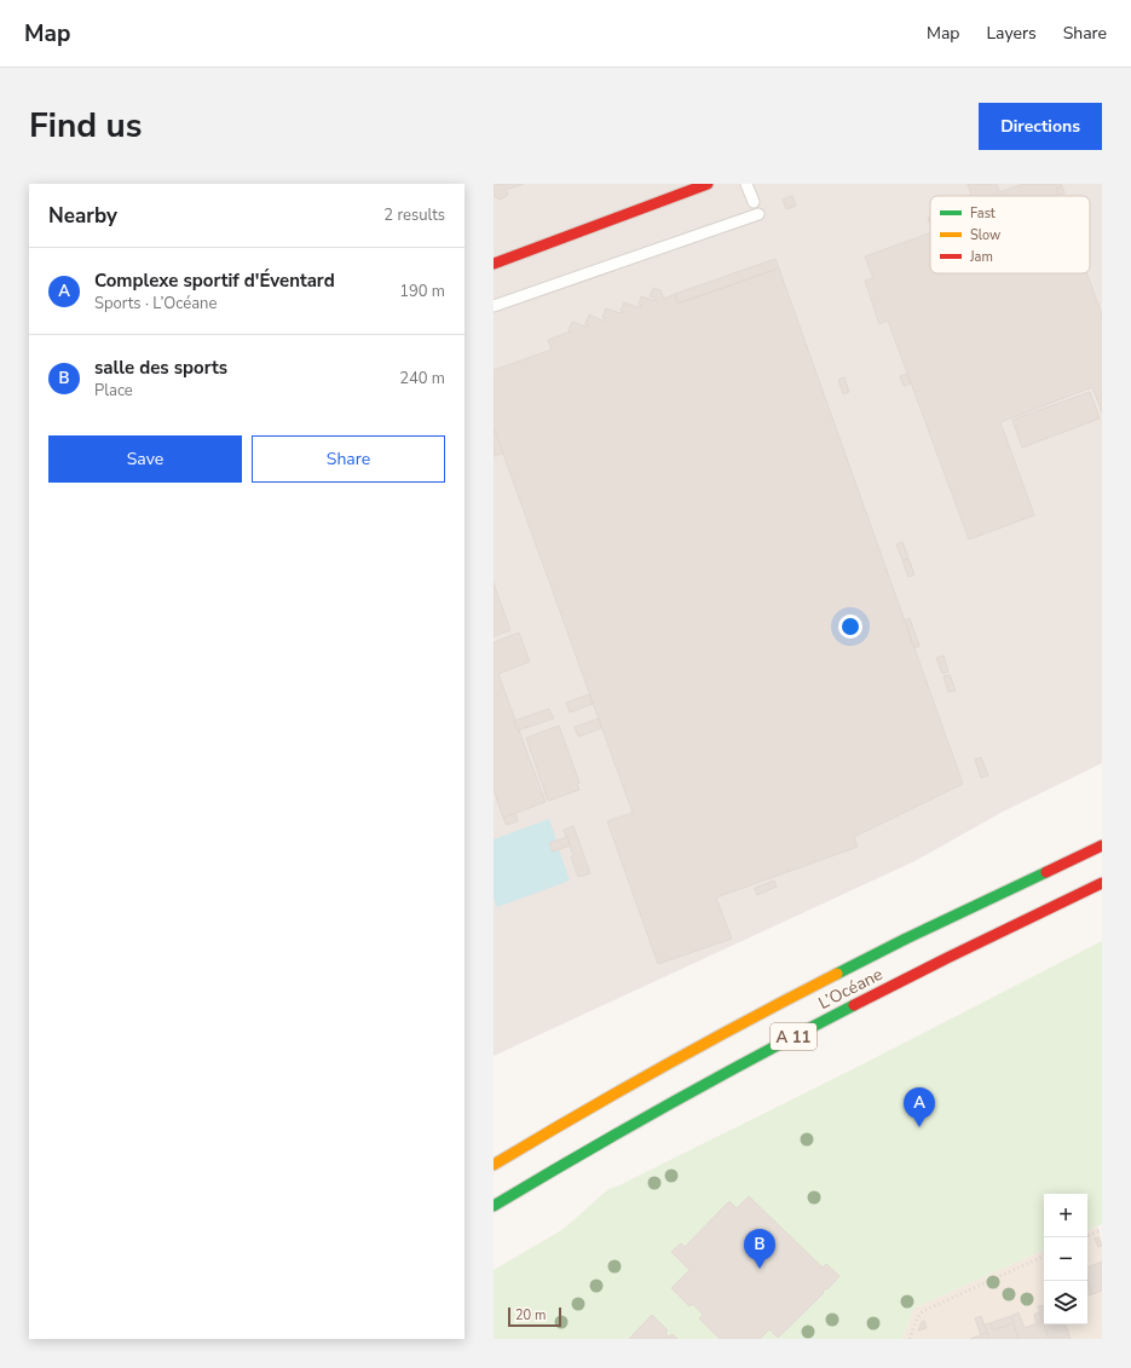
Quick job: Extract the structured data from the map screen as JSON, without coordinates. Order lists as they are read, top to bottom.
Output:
{
  "streets": {
    "main road": ["L’Océane", "A 11"]
  },
  "legend": ["Fast", "Slow", "Jam"],
  "scale_bar": "20 m",
  "page": {
    "header": "Map",
    "nav": ["Map", "Layers", "Share"],
    "title": "Find us",
    "buttons": [
      "Directions",
      ["Save", "Share"]
    ],
    "heading": ["Nearby", "2 results"],
    "list": [
      {
        "mark": "A",
        "name": "Complexe sportif d'Éventard",
        "note": "Sports · L’Océane",
        "value": "190 m"
      },
      {
        "mark": "B",
        "name": "salle des sports",
        "note": "Place",
        "value": "240 m"
      }
    ],
    "pins": ["A", "B"],
    "map_buttons": ["+", "−"],
    "scale": "20 m"
  }
}
